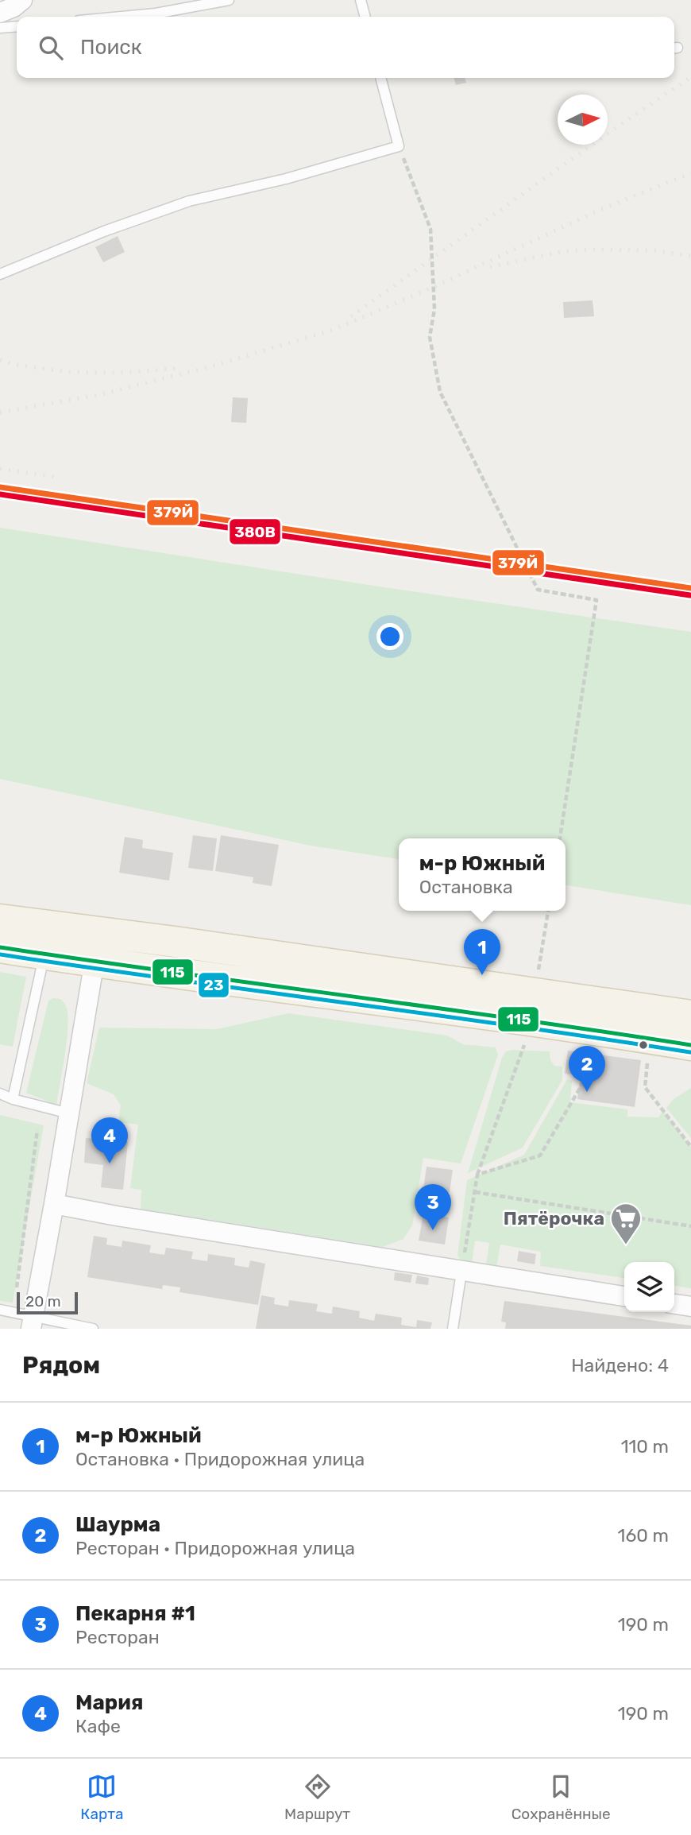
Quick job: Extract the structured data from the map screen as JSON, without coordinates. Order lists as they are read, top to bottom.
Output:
{
  "places": {
    "supermarket": ["Пятёрочка"]
  },
  "lines": [
    "transit line 379Й",
    "transit line 380В",
    "transit line 115",
    "transit line 23"
  ],
  "scale_bar": "20 m",
  "north": "right",
  "page": {
    "search": "Поиск",
    "popup": ["м-р Южный", "Остановка"],
    "pins": [
      "1",
      "2",
      "4",
      "3"
    ],
    "scale": "20 m",
    "heading": ["Рядом", "Найдено: 4"],
    "list": [
      {
        "mark": "1",
        "name": "м-р Южный",
        "note": "Остановка · Придорожная улица",
        "value": "110 m"
      },
      {
        "mark": "2",
        "name": "Шаурма",
        "note": "Ресторан · Придорожная улица",
        "value": "160 m"
      },
      {
        "mark": "3",
        "name": "Пекарня #1",
        "note": "Ресторан",
        "value": "190 m"
      },
      {
        "mark": "4",
        "name": "Мария",
        "note": "Кафе",
        "value": "190 m"
      }
    ],
    "nav": ["Карта", "Маршрут", "Сохранённые"]
  }
}
